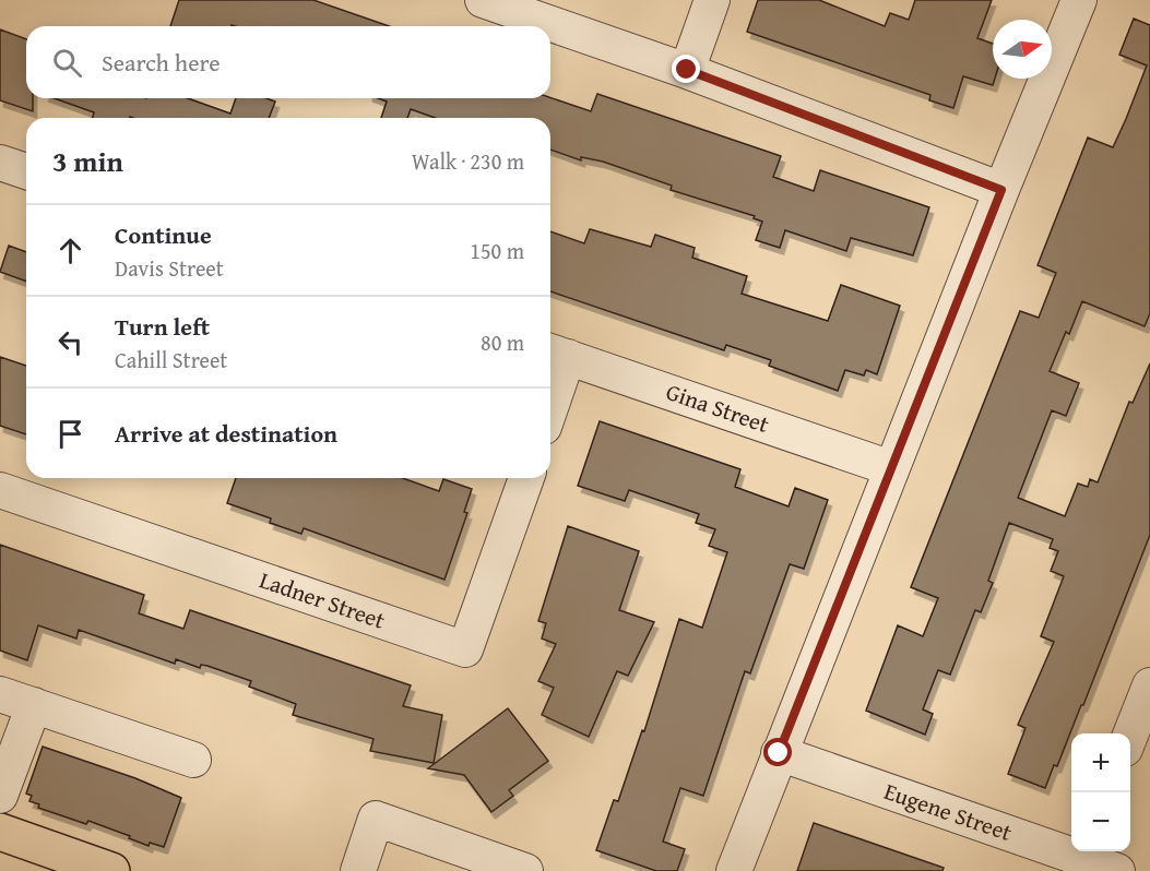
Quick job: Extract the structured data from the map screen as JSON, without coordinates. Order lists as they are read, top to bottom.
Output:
{
  "streets": {
    "street": ["Gina Street", "Ladner Street", "Eugene Street"]
  },
  "north": "right",
  "page": {
    "search": "Search here",
    "heading": ["3 min", "Walk · 230 m"],
    "list": [
      ["Continue", "Davis Street", "150 m"],
      ["Turn left", "Cahill Street", "80 m"],
      "Arrive at destination"
    ],
    "map_buttons": ["+", "−"]
  }
}
